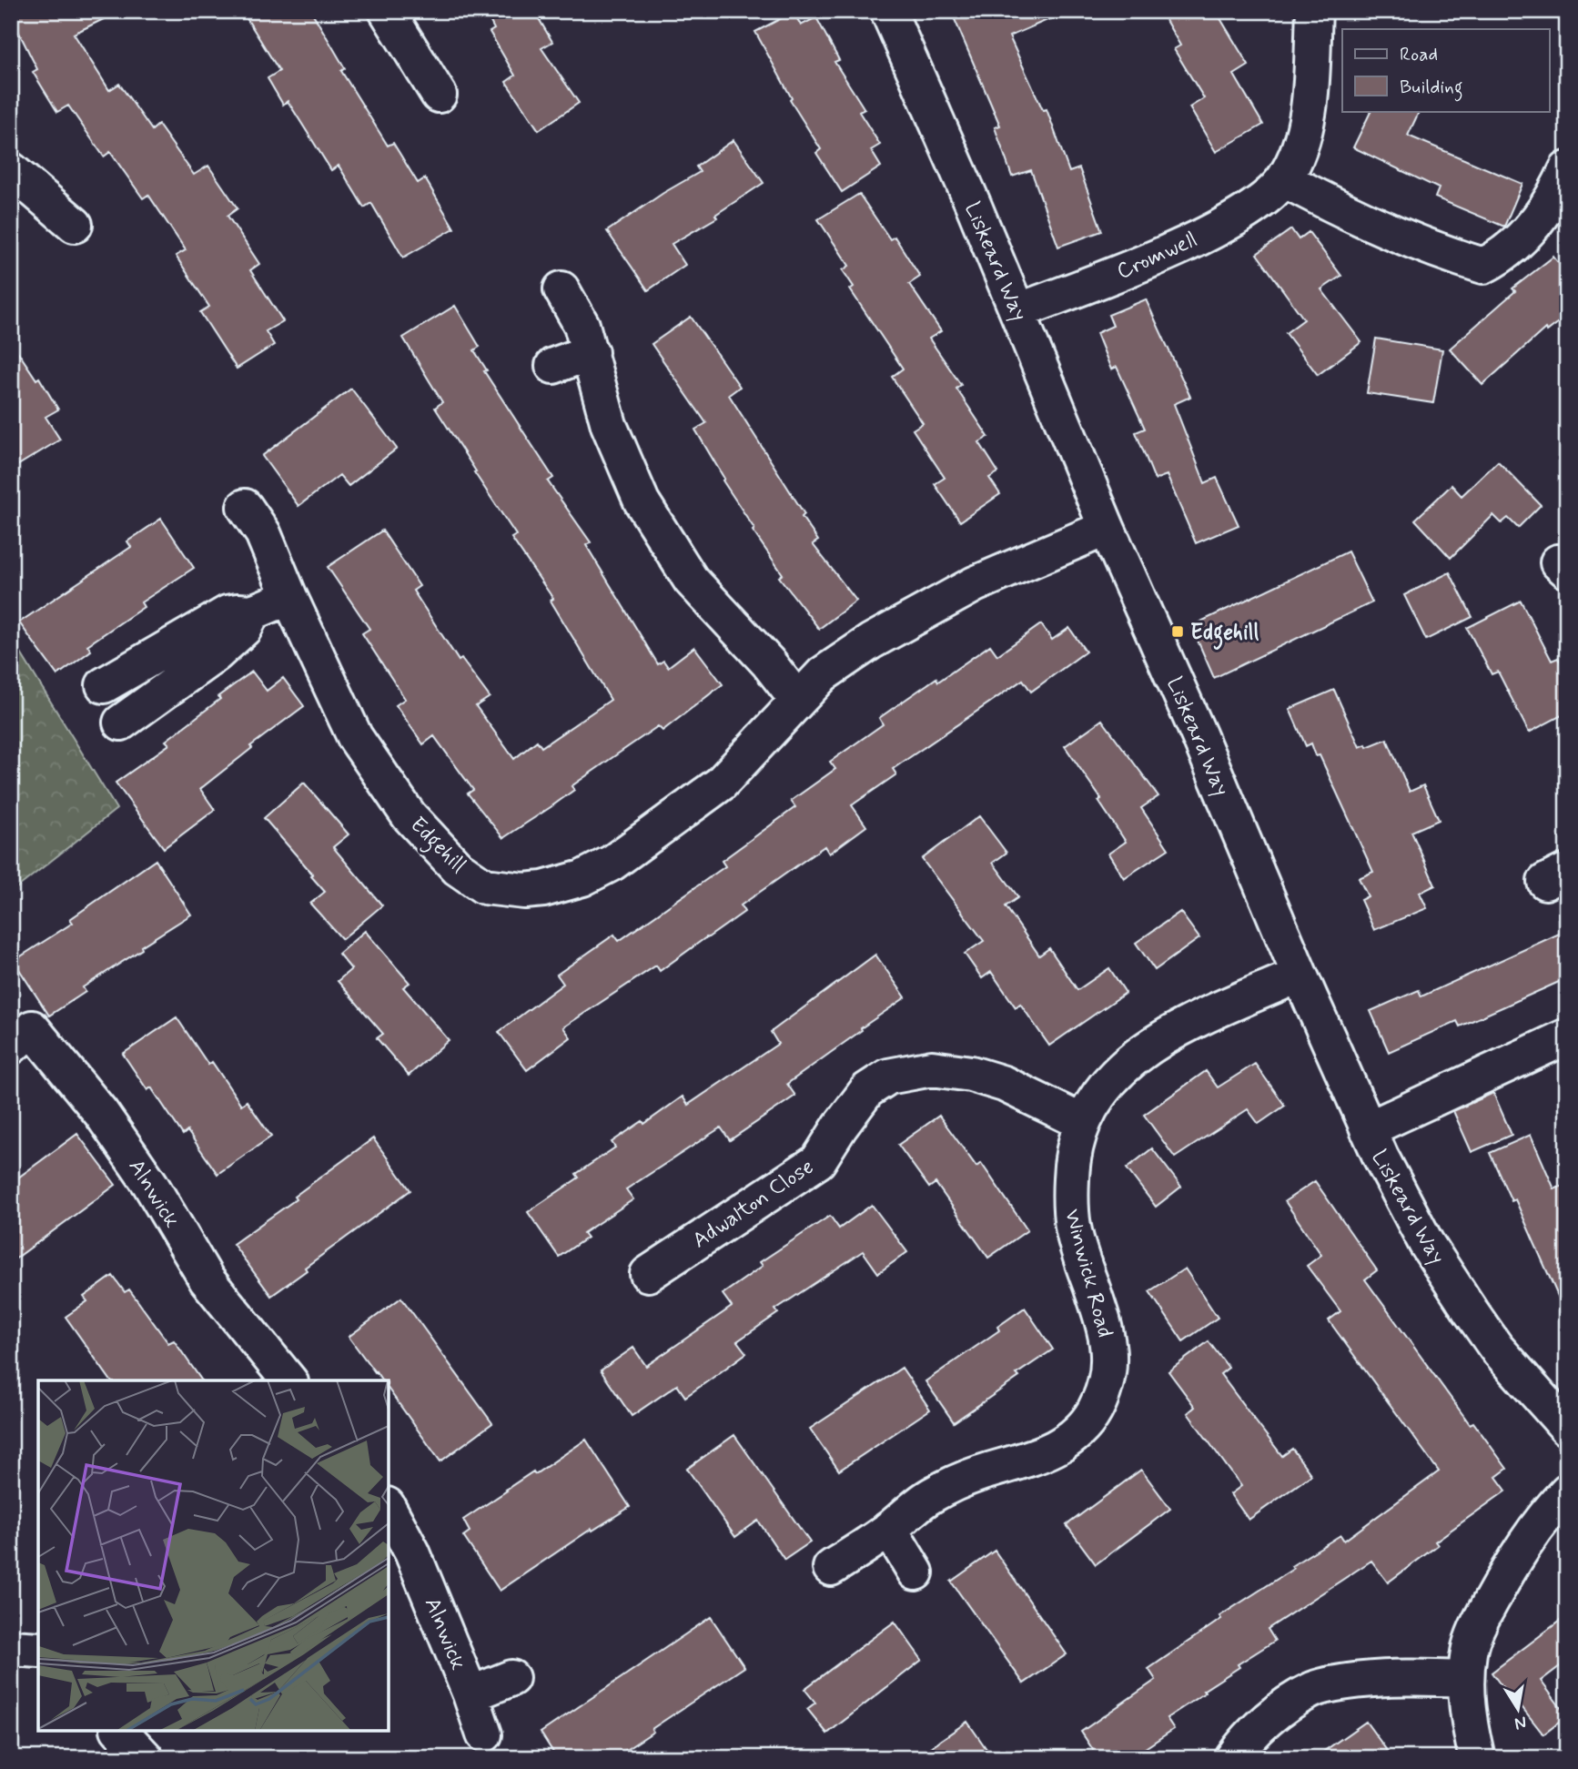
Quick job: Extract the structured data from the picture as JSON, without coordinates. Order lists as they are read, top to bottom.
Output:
{
  "streets": {
    "street": [
      "Cromwell",
      "Liskeard Way",
      "Edgehill",
      "Alnwick",
      "Adwalton Close",
      "Winwick Road"
    ]
  },
  "crossings": [
    ["Cromwell", "Liskeard Way"],
    ["Liskeard Way", "Edgehill"],
    ["Liskeard Way", "Winwick Road"],
    ["Adwalton Close", "Winwick Road"]
  ],
  "places": {
    "transit": ["Edgehill"]
  },
  "legend": ["Road", "Building"],
  "north": "bottom"
}
